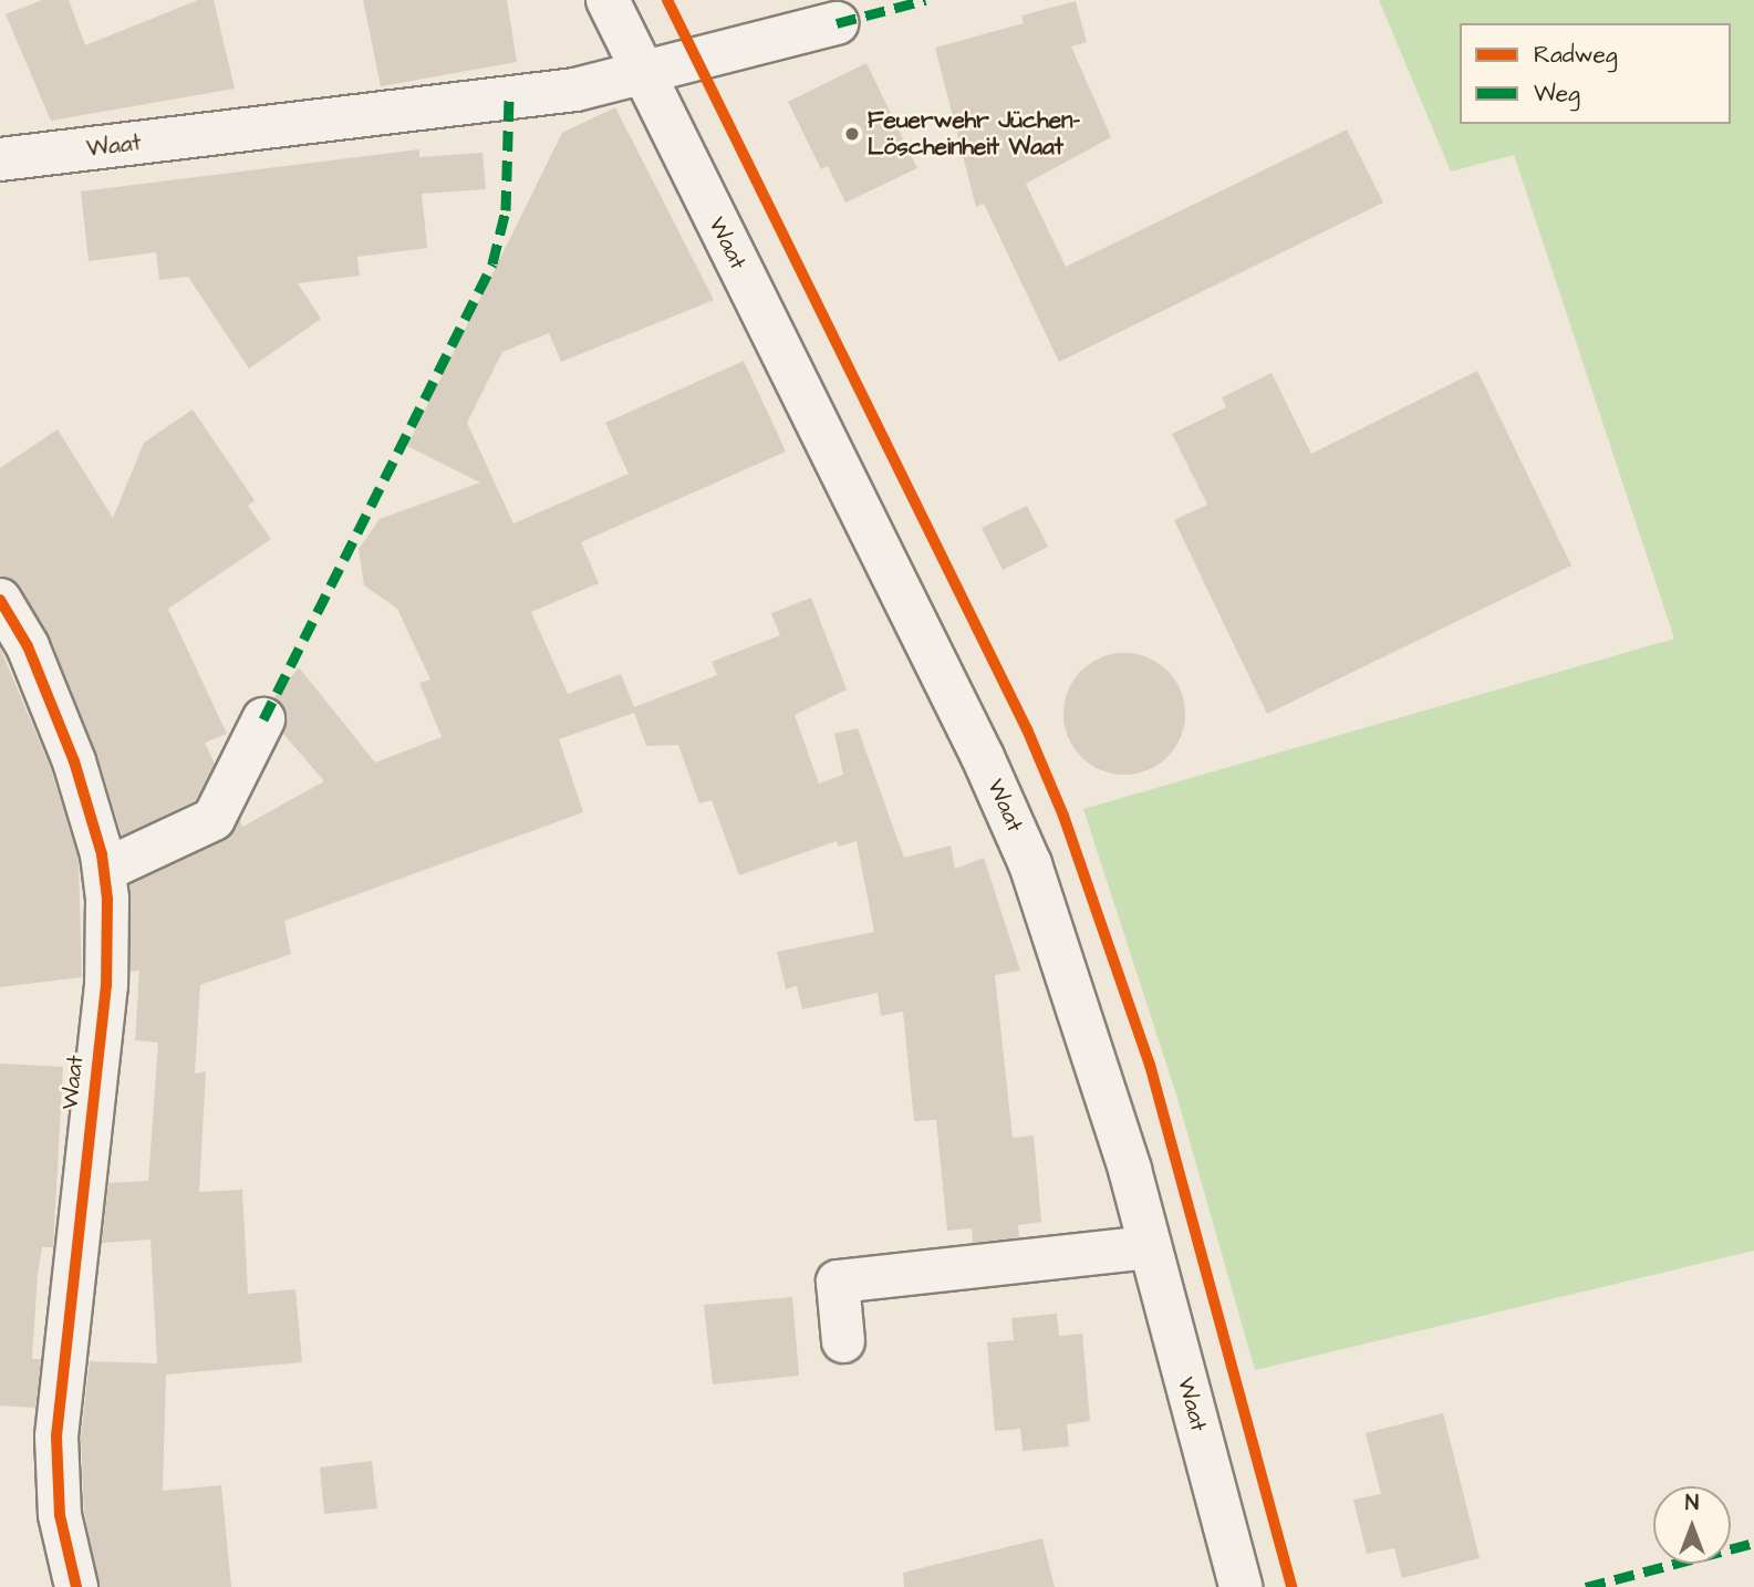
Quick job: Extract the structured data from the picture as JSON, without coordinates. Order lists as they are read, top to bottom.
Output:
{
  "streets": {
    "main road": ["Waat"]
  },
  "places": ["Feuerwehr Jüchen- Löscheinheit Waat"],
  "legend": ["Radweg", "Weg"],
  "north": "top"
}
